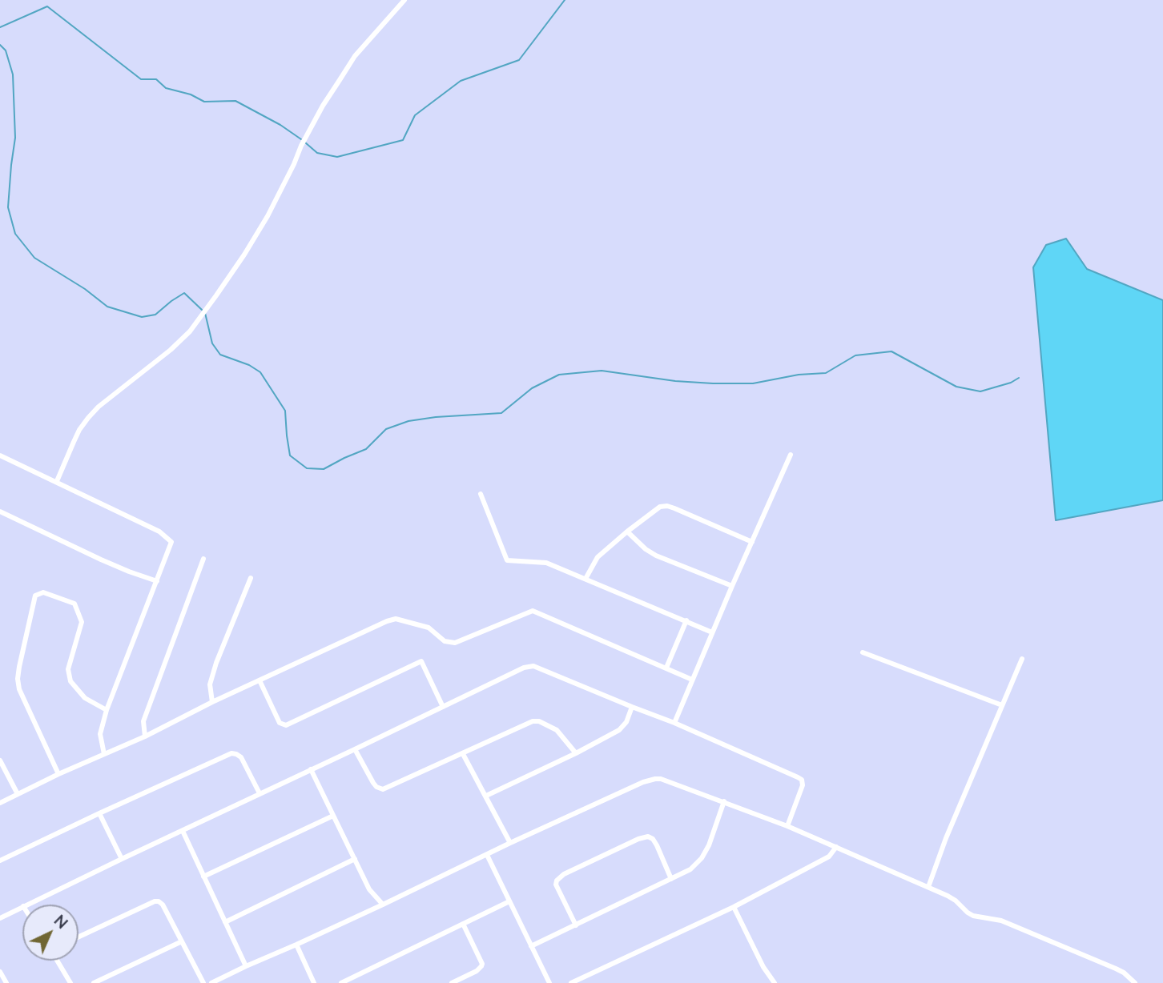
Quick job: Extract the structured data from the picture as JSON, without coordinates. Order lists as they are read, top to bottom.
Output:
{
  "north": "top right"
}
